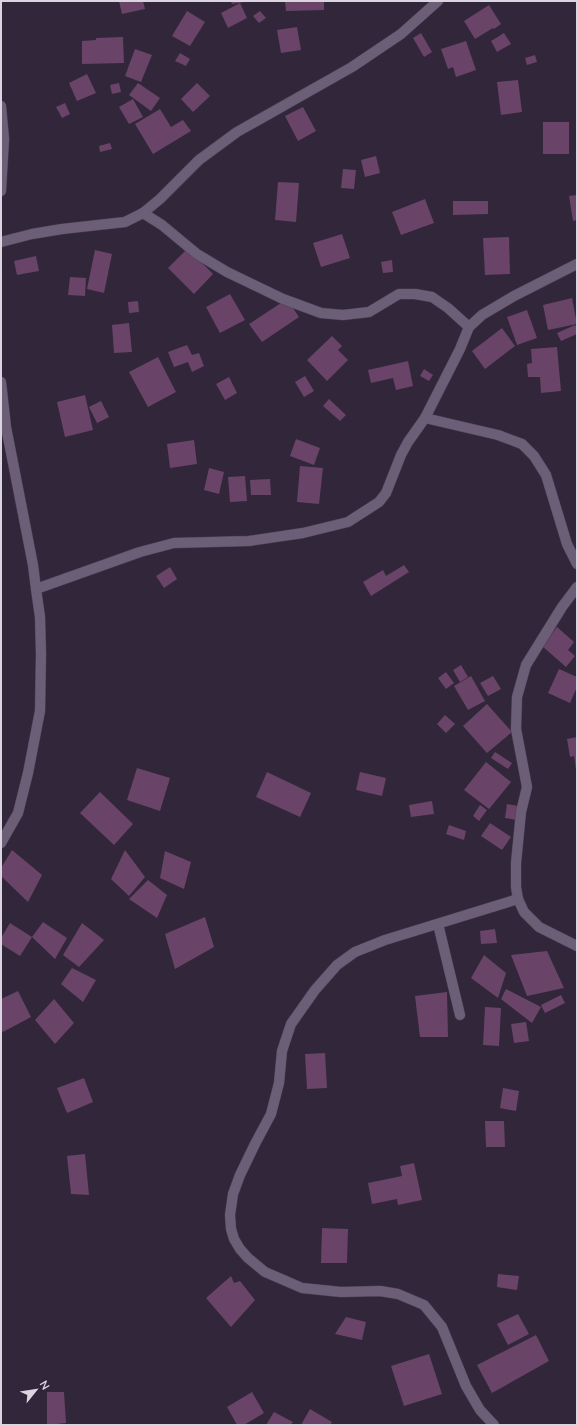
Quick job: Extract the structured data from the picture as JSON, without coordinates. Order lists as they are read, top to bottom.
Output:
{
  "north": "top right"
}
